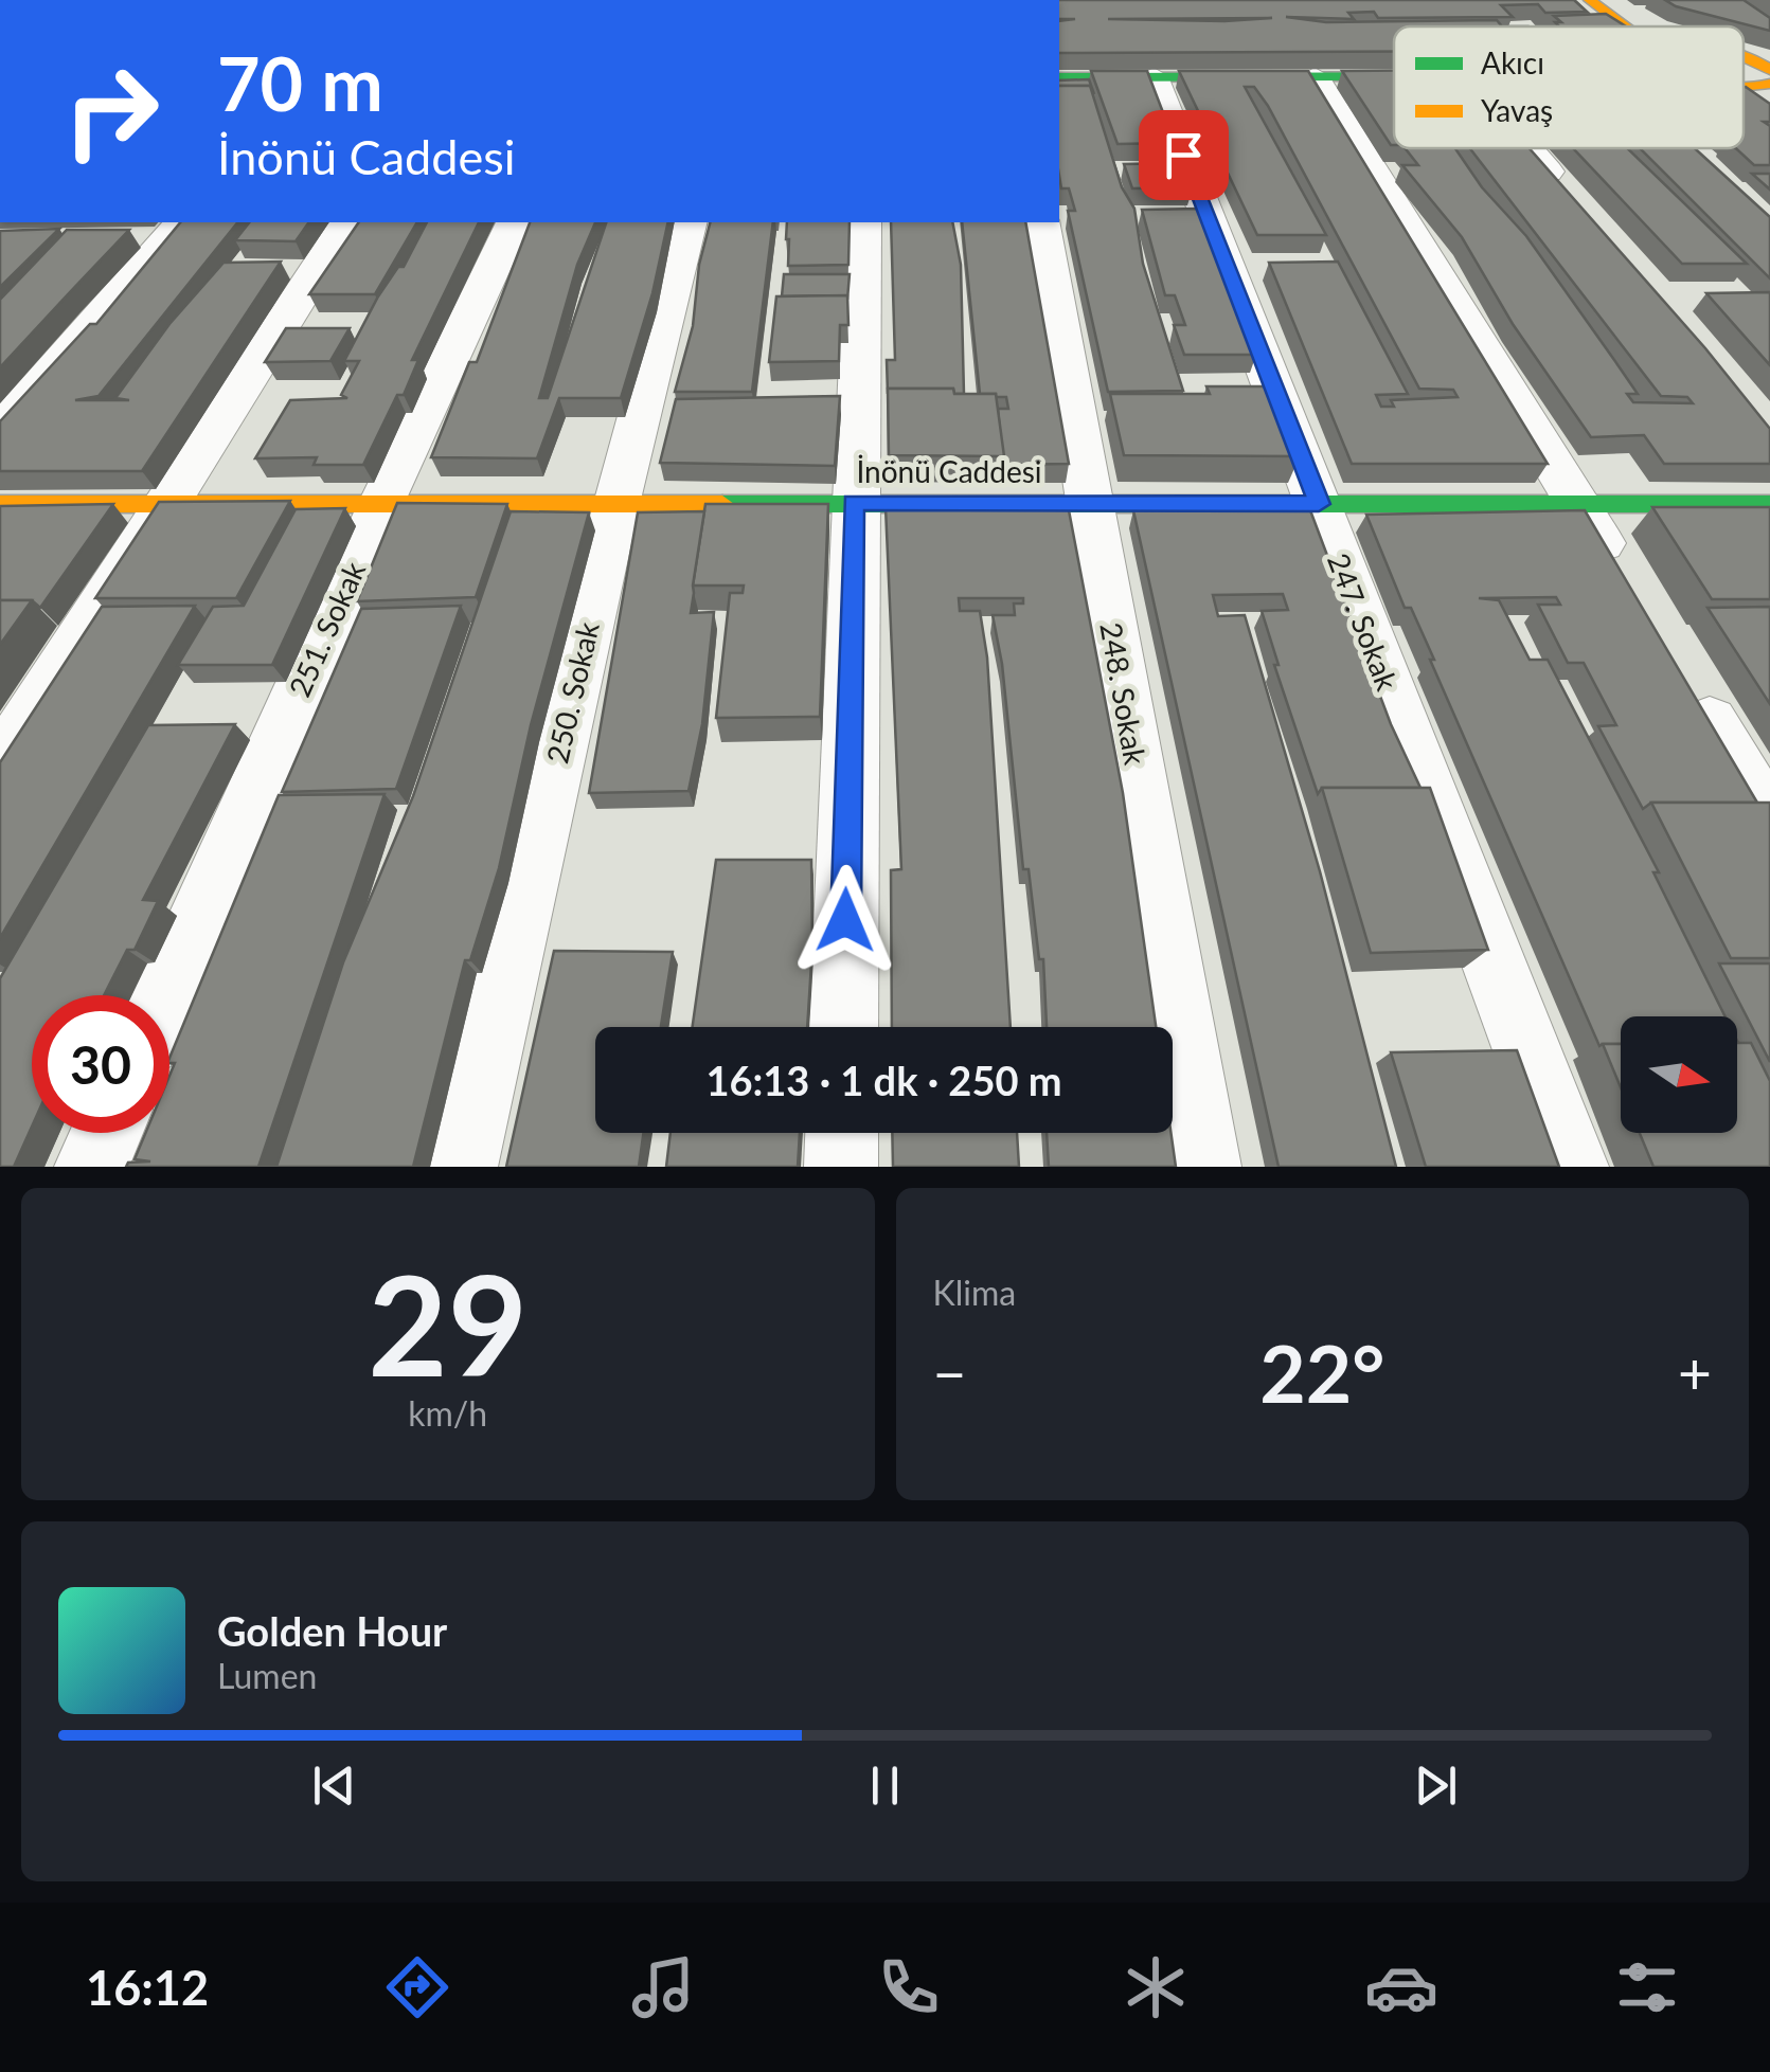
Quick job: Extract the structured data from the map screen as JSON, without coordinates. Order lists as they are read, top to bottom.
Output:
{
  "streets": {
    "street": [
      "İnönü Caddesi",
      "247. Sokak",
      "251. Sokak",
      "250. Sokak",
      "248. Sokak"
    ]
  },
  "crossings": [
    ["İnönü Caddesi", "247. Sokak"],
    ["İnönü Caddesi", "251. Sokak"],
    ["İnönü Caddesi", "250. Sokak"],
    ["İnönü Caddesi", "248. Sokak"]
  ],
  "legend": ["Akıcı", "Yavaş"],
  "north": "right",
  "page": {
    "turn": ["70 m", "İnönü Caddesi"],
    "limit": "30",
    "trip": "16:13 · 1 dk · 250 m",
    "tile": [
      ["29", "km/h"],
      "Klima"
    ],
    "heat": ["−", "22°", "+"],
    "song": ["Golden Hour", "Lumen"],
    "tabs": "16:12"
  }
}
